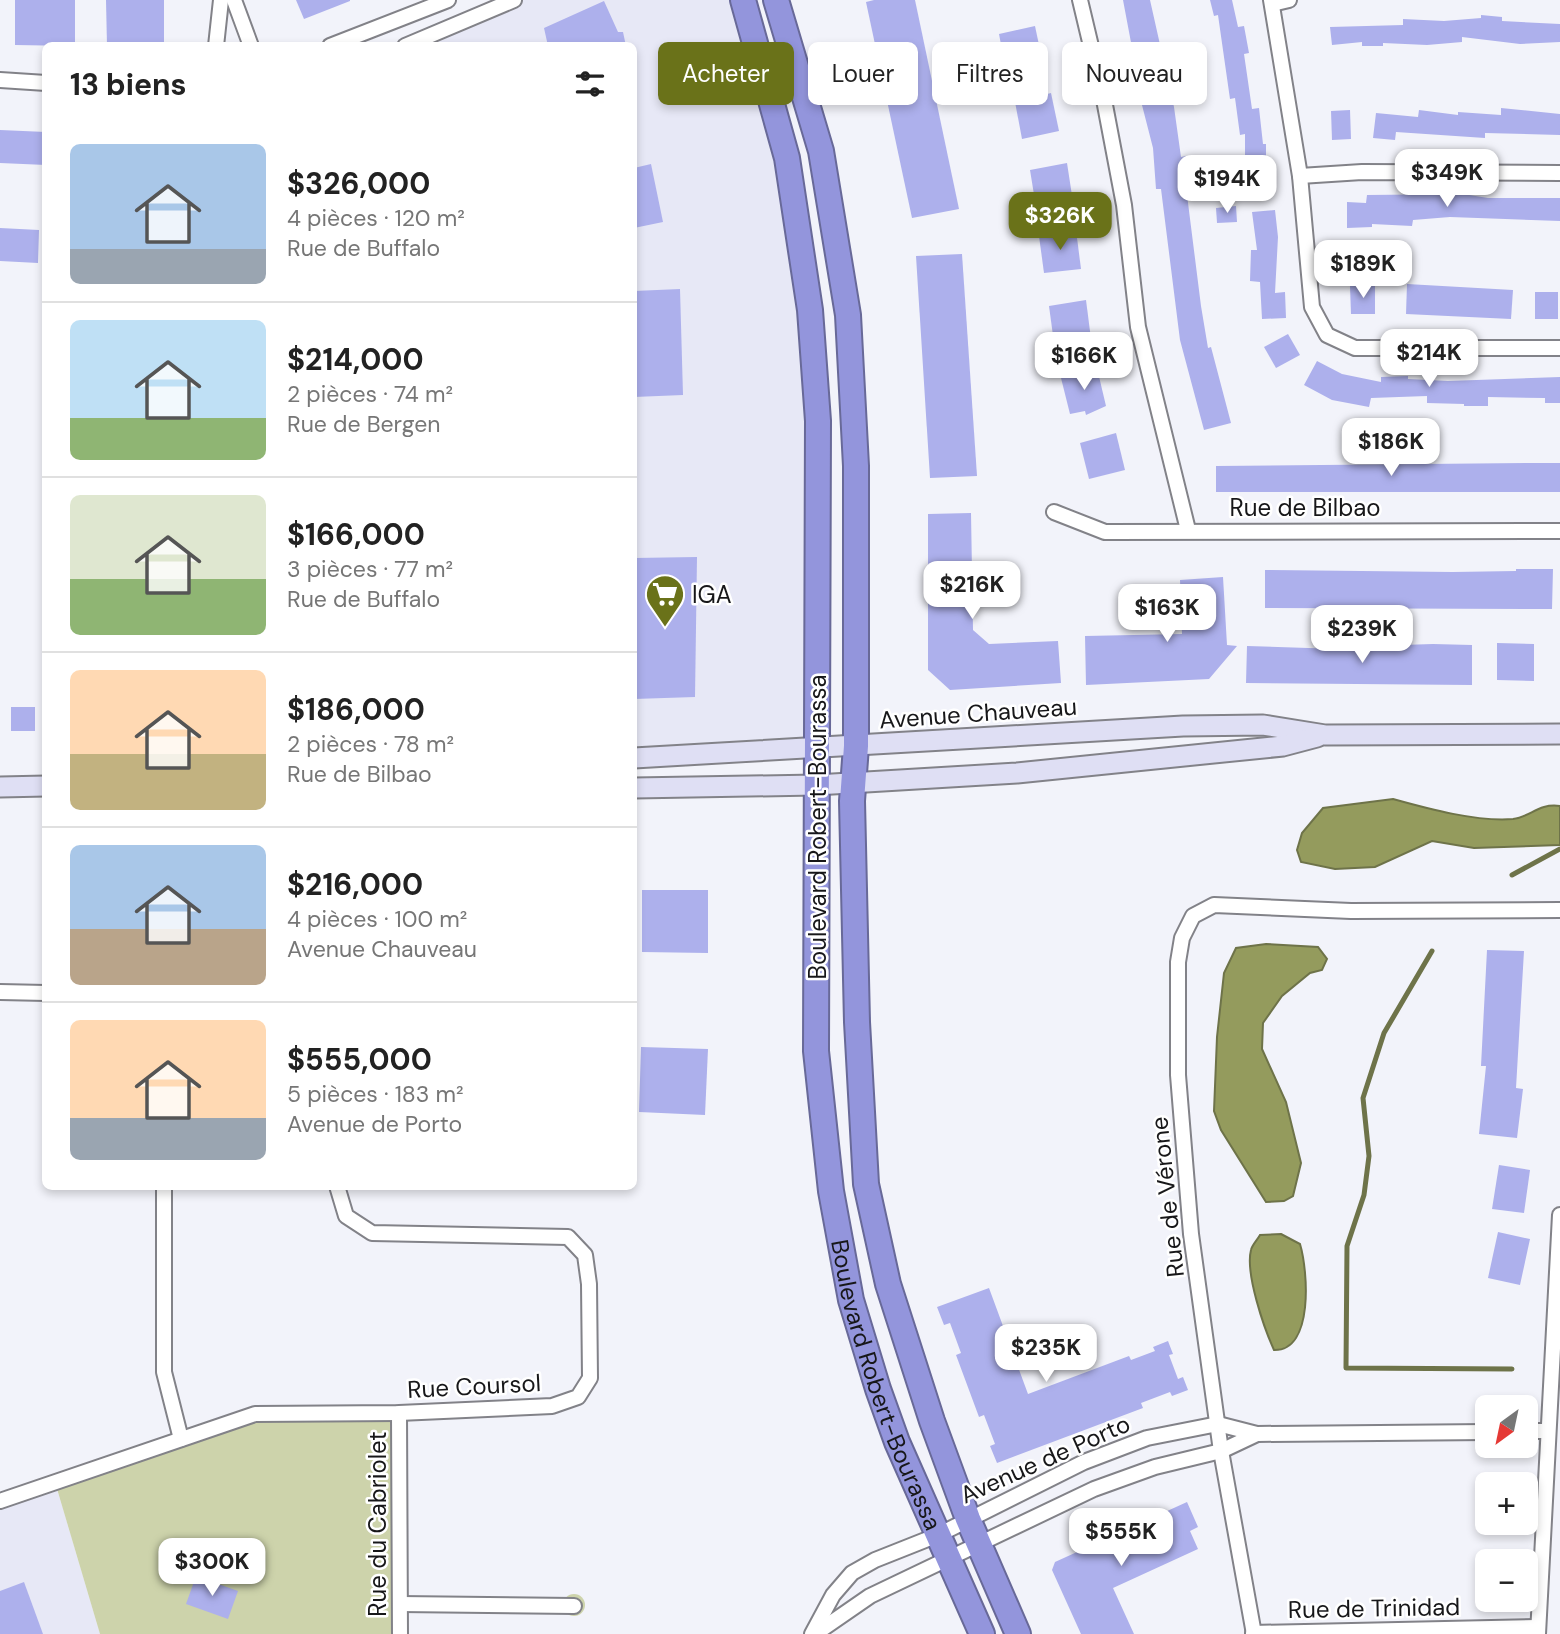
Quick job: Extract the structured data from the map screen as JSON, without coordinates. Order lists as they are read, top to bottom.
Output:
{
  "streets": {
    "highway": ["Boulevard Robert-Bourassa"],
    "main road": ["Avenue Chauveau"],
    "street": [
      "Rue de Bilbao",
      "Rue de Vérone",
      "Rue Coursol",
      "Avenue de Porto",
      "Rue du Cabriolet",
      "Rue de Trinidad"
    ]
  },
  "crossings": [
    ["Avenue Chauveau", "Boulevard Robert-Bourassa"],
    ["Boulevard Robert-Bourassa", "Avenue de Porto"],
    ["Rue de Vérone", "Avenue de Porto"],
    ["Rue de Vérone", "Rue de Trinidad"],
    ["Rue Coursol", "Rue du Cabriolet"]
  ],
  "places": {
    "supermarket": ["IGA"]
  },
  "north": "bottom left",
  "page": {
    "chip": [
      "Acheter",
      "Louer",
      "Filtres",
      "Nouveau"
    ],
    "heading": "13 biens",
    "list": [
      {
        "name": "$326,000",
        "note": "4 pièces · 120 m² · Rue de Buffalo"
      },
      {
        "name": "$214,000",
        "note": "2 pièces · 74 m² · Rue de Bergen"
      },
      {
        "name": "$166,000",
        "note": "3 pièces · 77 m² · Rue de Buffalo"
      },
      {
        "name": "$186,000",
        "note": "2 pièces · 78 m² · Rue de Bilbao"
      },
      {
        "name": "$216,000",
        "note": "4 pièces · 100 m² · Avenue Chauveau"
      },
      {
        "name": "$555,000",
        "note": "5 pièces · 183 m² · Avenue de Porto"
      }
    ],
    "price": [
      "$349K",
      "$194K",
      "$326K",
      "$189K",
      "$214K",
      "$166K",
      "$186K",
      "$216K",
      "$163K",
      "$239K",
      "$235K",
      "$555K",
      "$300K"
    ],
    "map_buttons": ["+", "−"]
  }
}
